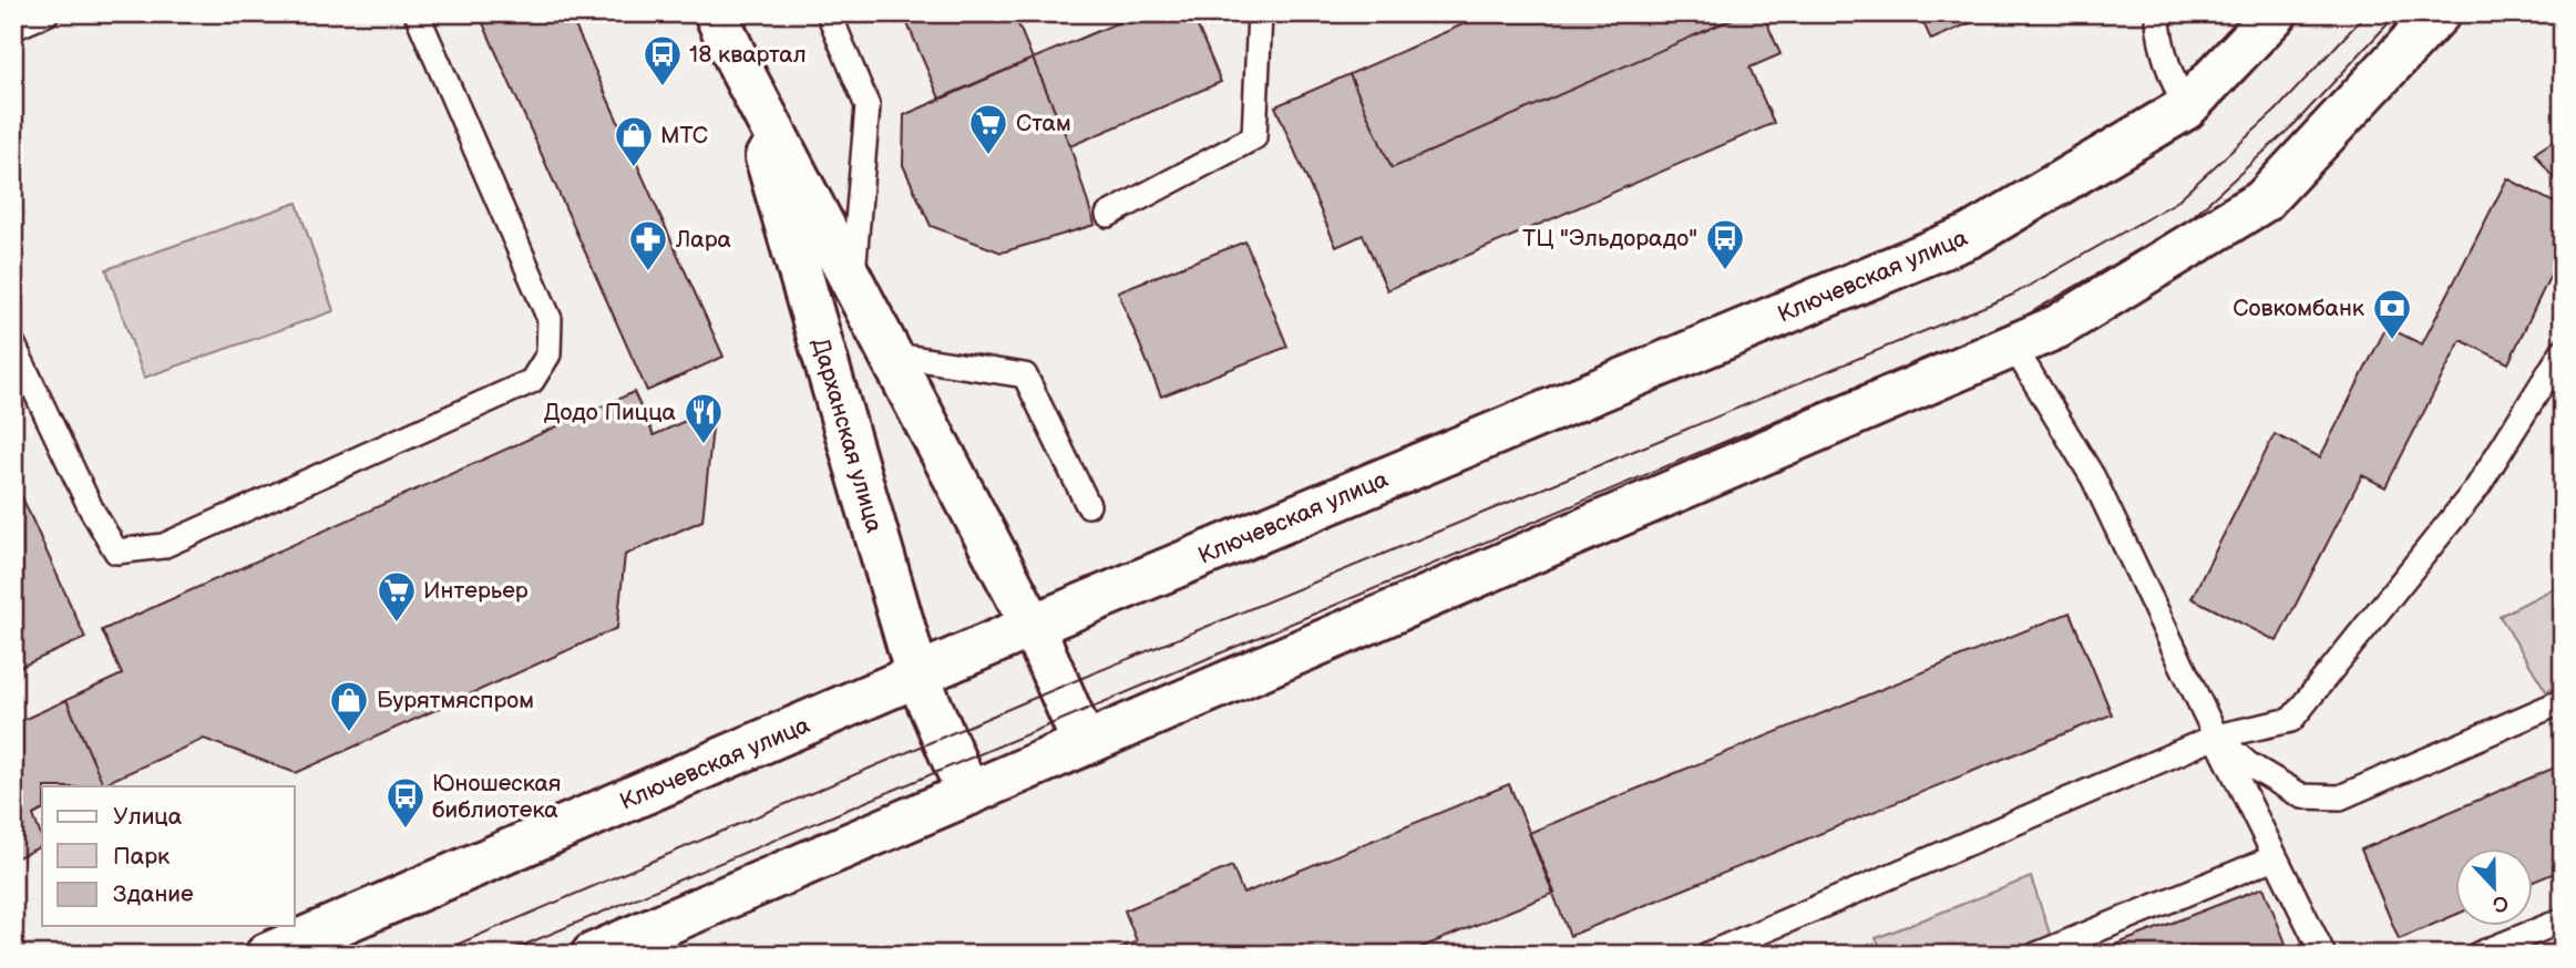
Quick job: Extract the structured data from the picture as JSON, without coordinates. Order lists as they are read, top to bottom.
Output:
{
  "streets": {
    "main road": ["Ключевская улица", "Дарханская улица"]
  },
  "crossings": [
    ["Ключевская улица", "Дарханская улица"]
  ],
  "places": {
    "bus stop": ["18 квартал", "ТЦ \"Эльдорадо\"", "Юношеская библиотека"],
    "supermarket": ["Стам", "Интерьер"],
    "shop": ["МТС", "Бурятмяспром"],
    "pharmacy": ["Лара"],
    "bank": ["Совкомбанк"],
    "restaurant": ["Додо Пицца"]
  },
  "legend": ["Улица", "Парк", "Здание"],
  "north": "bottom"
}
